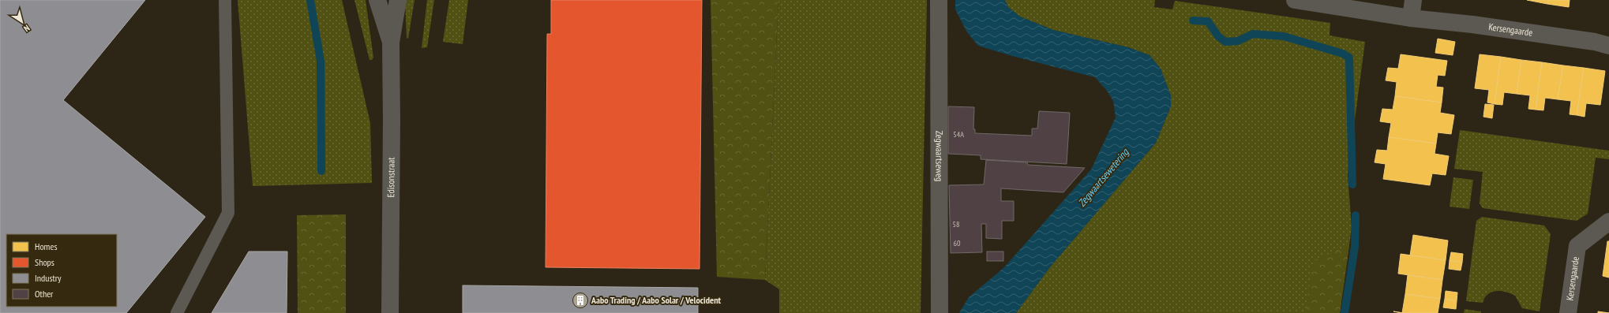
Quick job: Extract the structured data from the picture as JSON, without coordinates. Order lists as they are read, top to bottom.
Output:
{
  "streets": {
    "street": ["Kersengaarde", "Zegwaartseweg", "Edisonstraat"]
  },
  "water": ["Zegwaartsewetering"],
  "places": {
    "building": ["Aabo Trading / Aabo Solar / Velocident"]
  },
  "house_numbers": ["54A", "58", "60"],
  "legend": [
    "Homes",
    "Shops",
    "Industry",
    "Other"
  ],
  "north": "bottom right"
}
